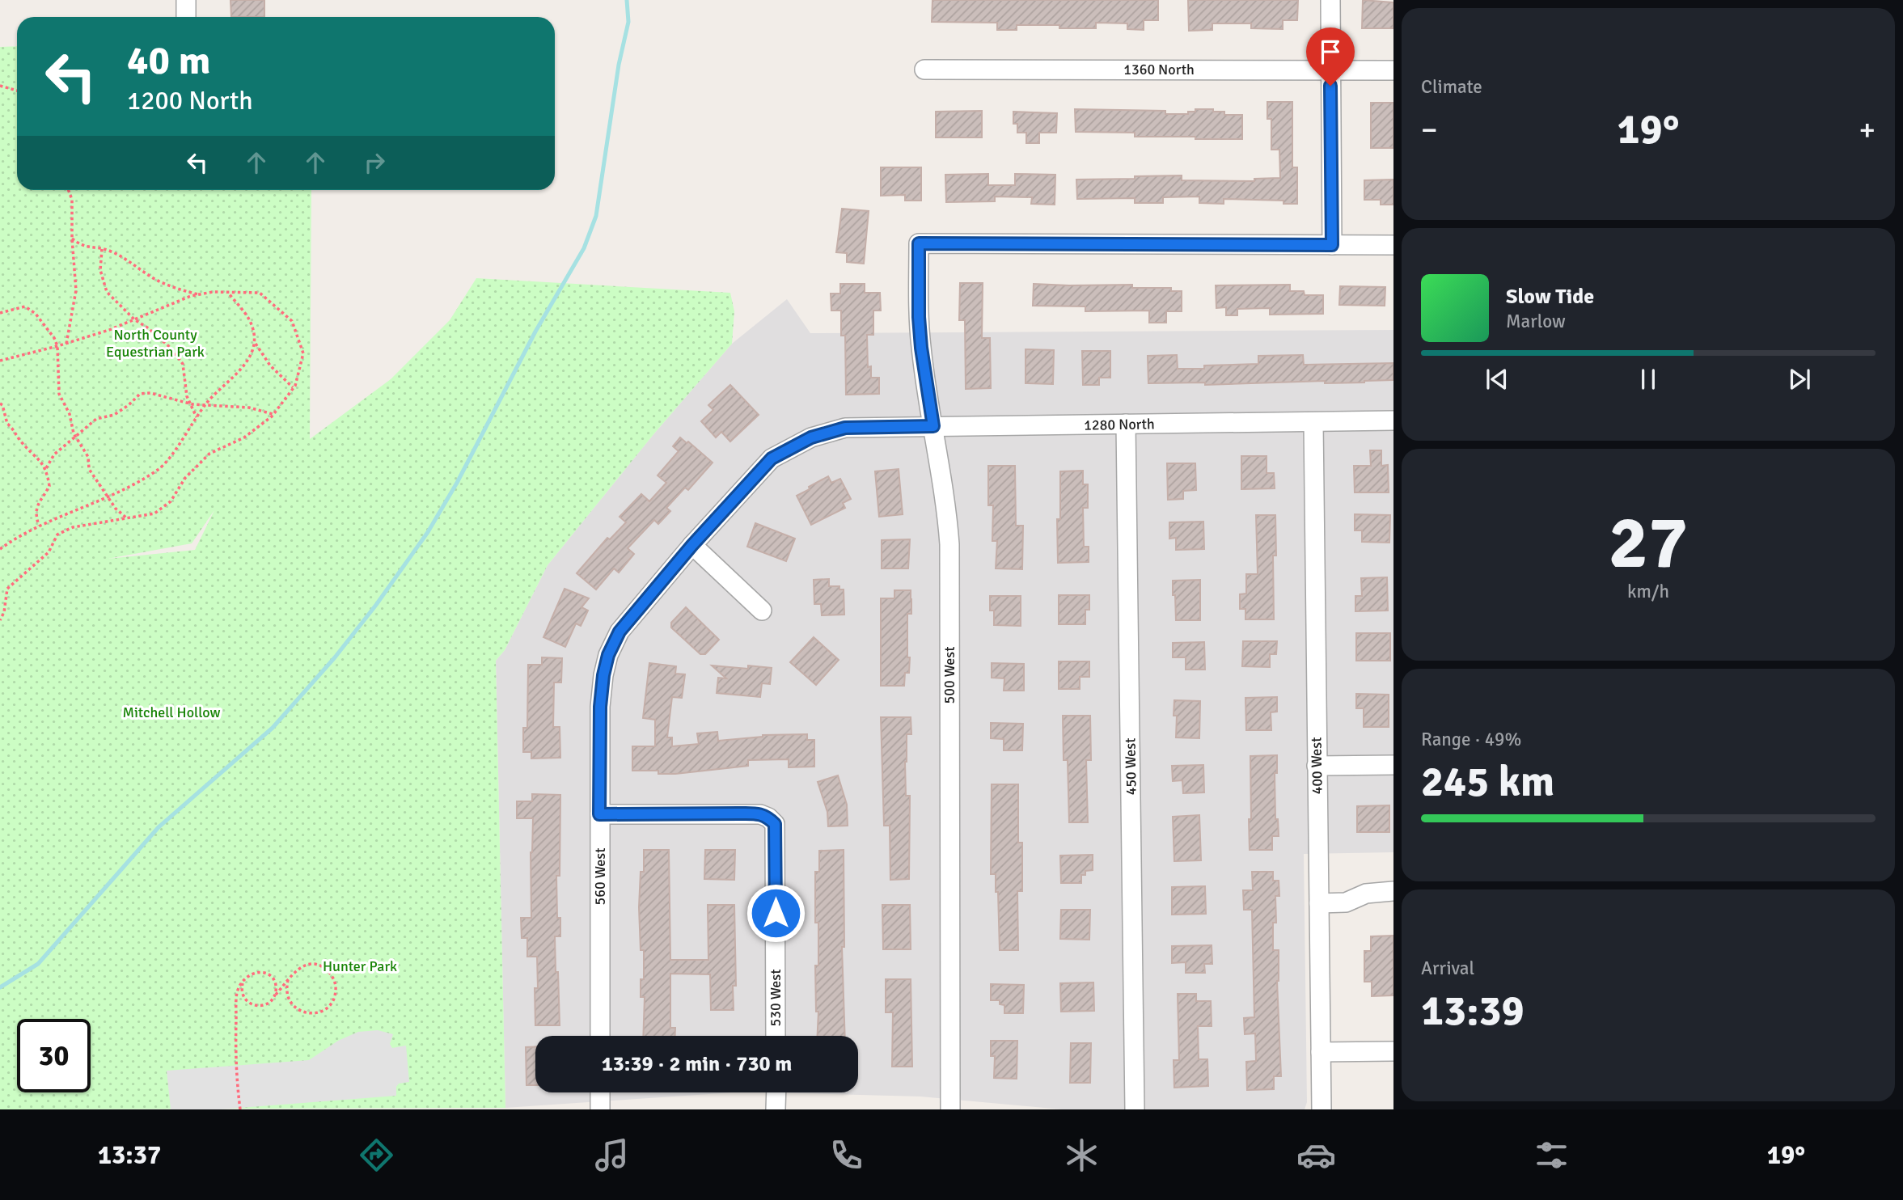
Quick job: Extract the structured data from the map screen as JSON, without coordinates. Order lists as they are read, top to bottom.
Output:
{
  "streets": {
    "street": [
      "1360 North",
      "1280 North",
      "500 West",
      "400 West",
      "450 West",
      "560 West",
      "530 West"
    ]
  },
  "crossings": [
    ["1280 North", "500 West"],
    ["1280 North", "400 West"],
    ["1280 North", "450 West"],
    ["1280 North", "560 West"],
    ["560 West", "530 West"]
  ],
  "parks": ["North County Equestrian Park", "Mitchell Hollow", "Hunter Park"],
  "page": {
    "tile": [
      "Climate",
      ["27", "km/h"],
      ["Range · 49%", "245 km"],
      ["Arrival", "13:39"]
    ],
    "turn": ["40 m", "1200 North"],
    "heat": ["−", "19°", "+"],
    "song": ["Slow Tide", "Marlow"],
    "limit": "30",
    "trip": "13:39 · 2 min · 730 m",
    "tabs": ["13:37", "19°"]
  }
}
